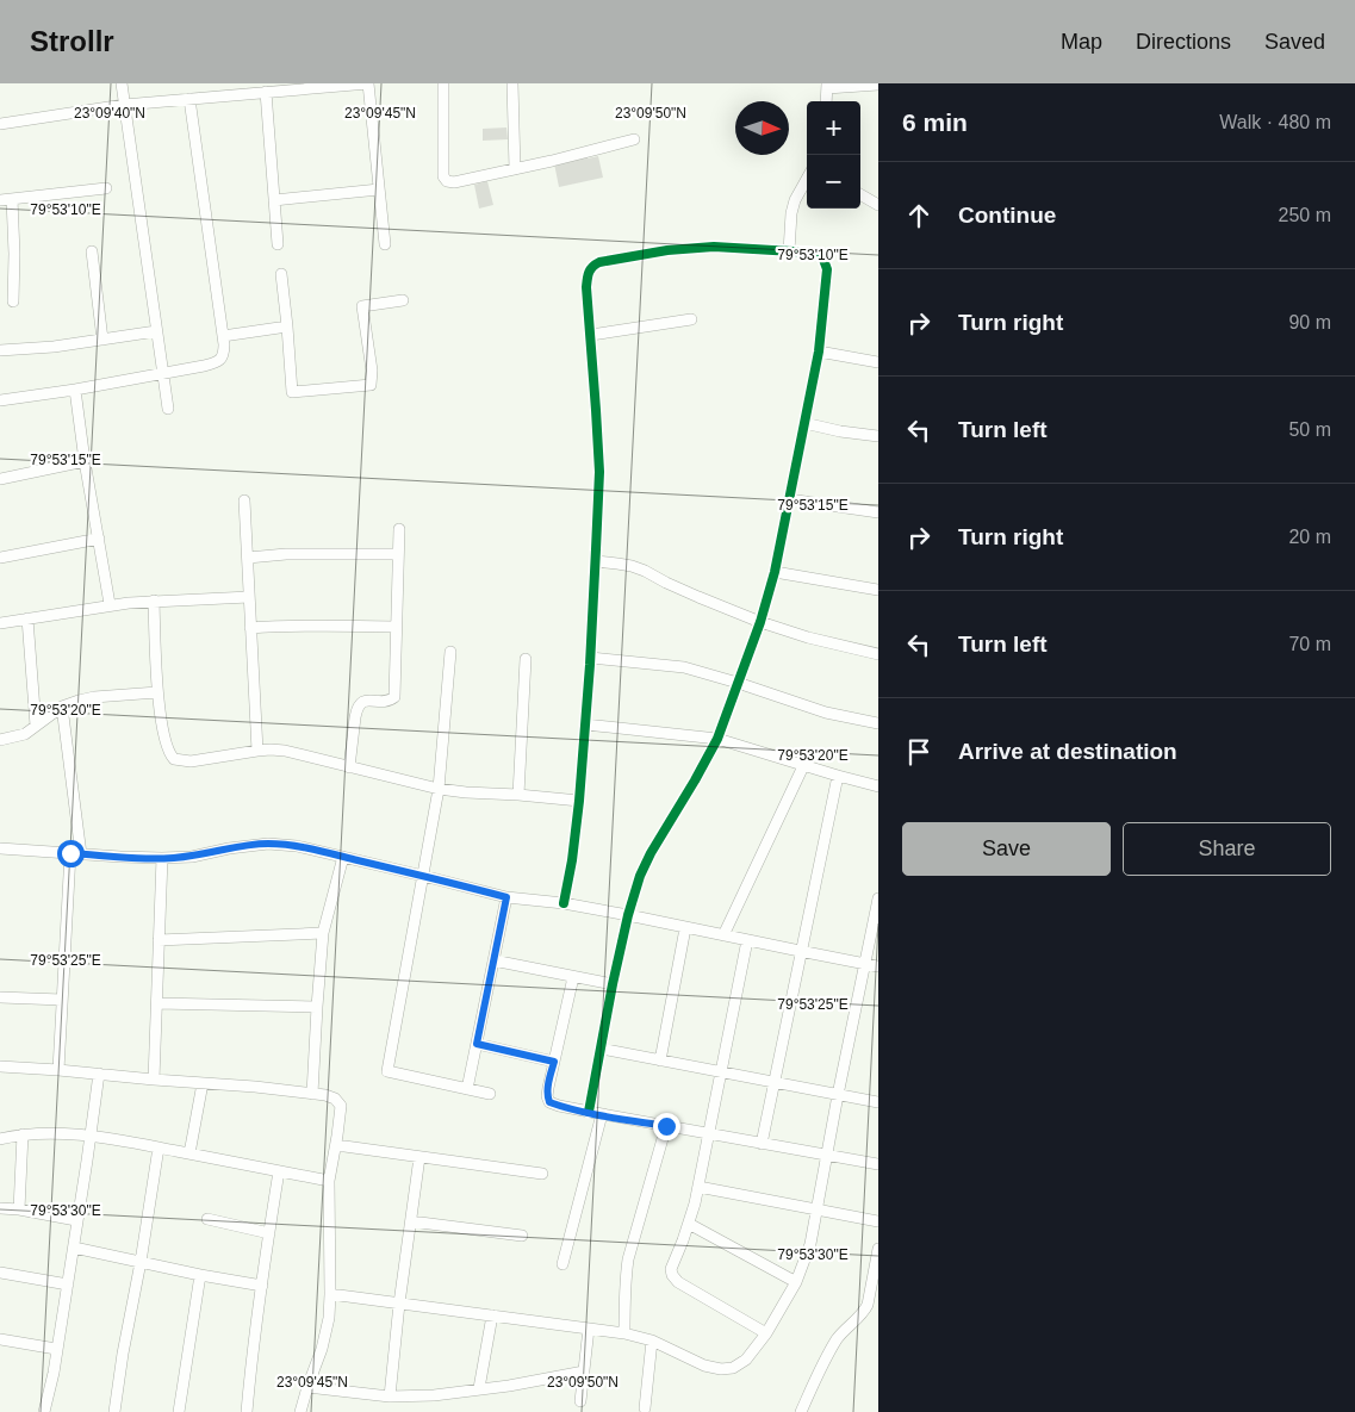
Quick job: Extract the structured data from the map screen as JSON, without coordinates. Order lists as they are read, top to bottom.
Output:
{
  "north": "right",
  "page": {
    "header": "Strollr",
    "nav": ["Map", "Directions", "Saved"],
    "heading": ["6 min", "Walk · 480 m"],
    "map_buttons": ["+", "−"],
    "list": [
      ["Continue", "250 m"],
      ["Turn right", "90 m"],
      ["Turn left", "50 m"],
      ["Turn right", "20 m"],
      ["Turn left", "70 m"],
      "Arrive at destination"
    ],
    "buttons": ["Save", "Share"]
  },
  "coordinates": [
    "23°09'40\"N",
    "23°09'45\"N",
    "23°09'50\"N",
    "79°53'10\"E",
    "79°53'15\"E",
    "79°53'20\"E",
    "79°53'25\"E",
    "79°53'30\"E"
  ]
}
